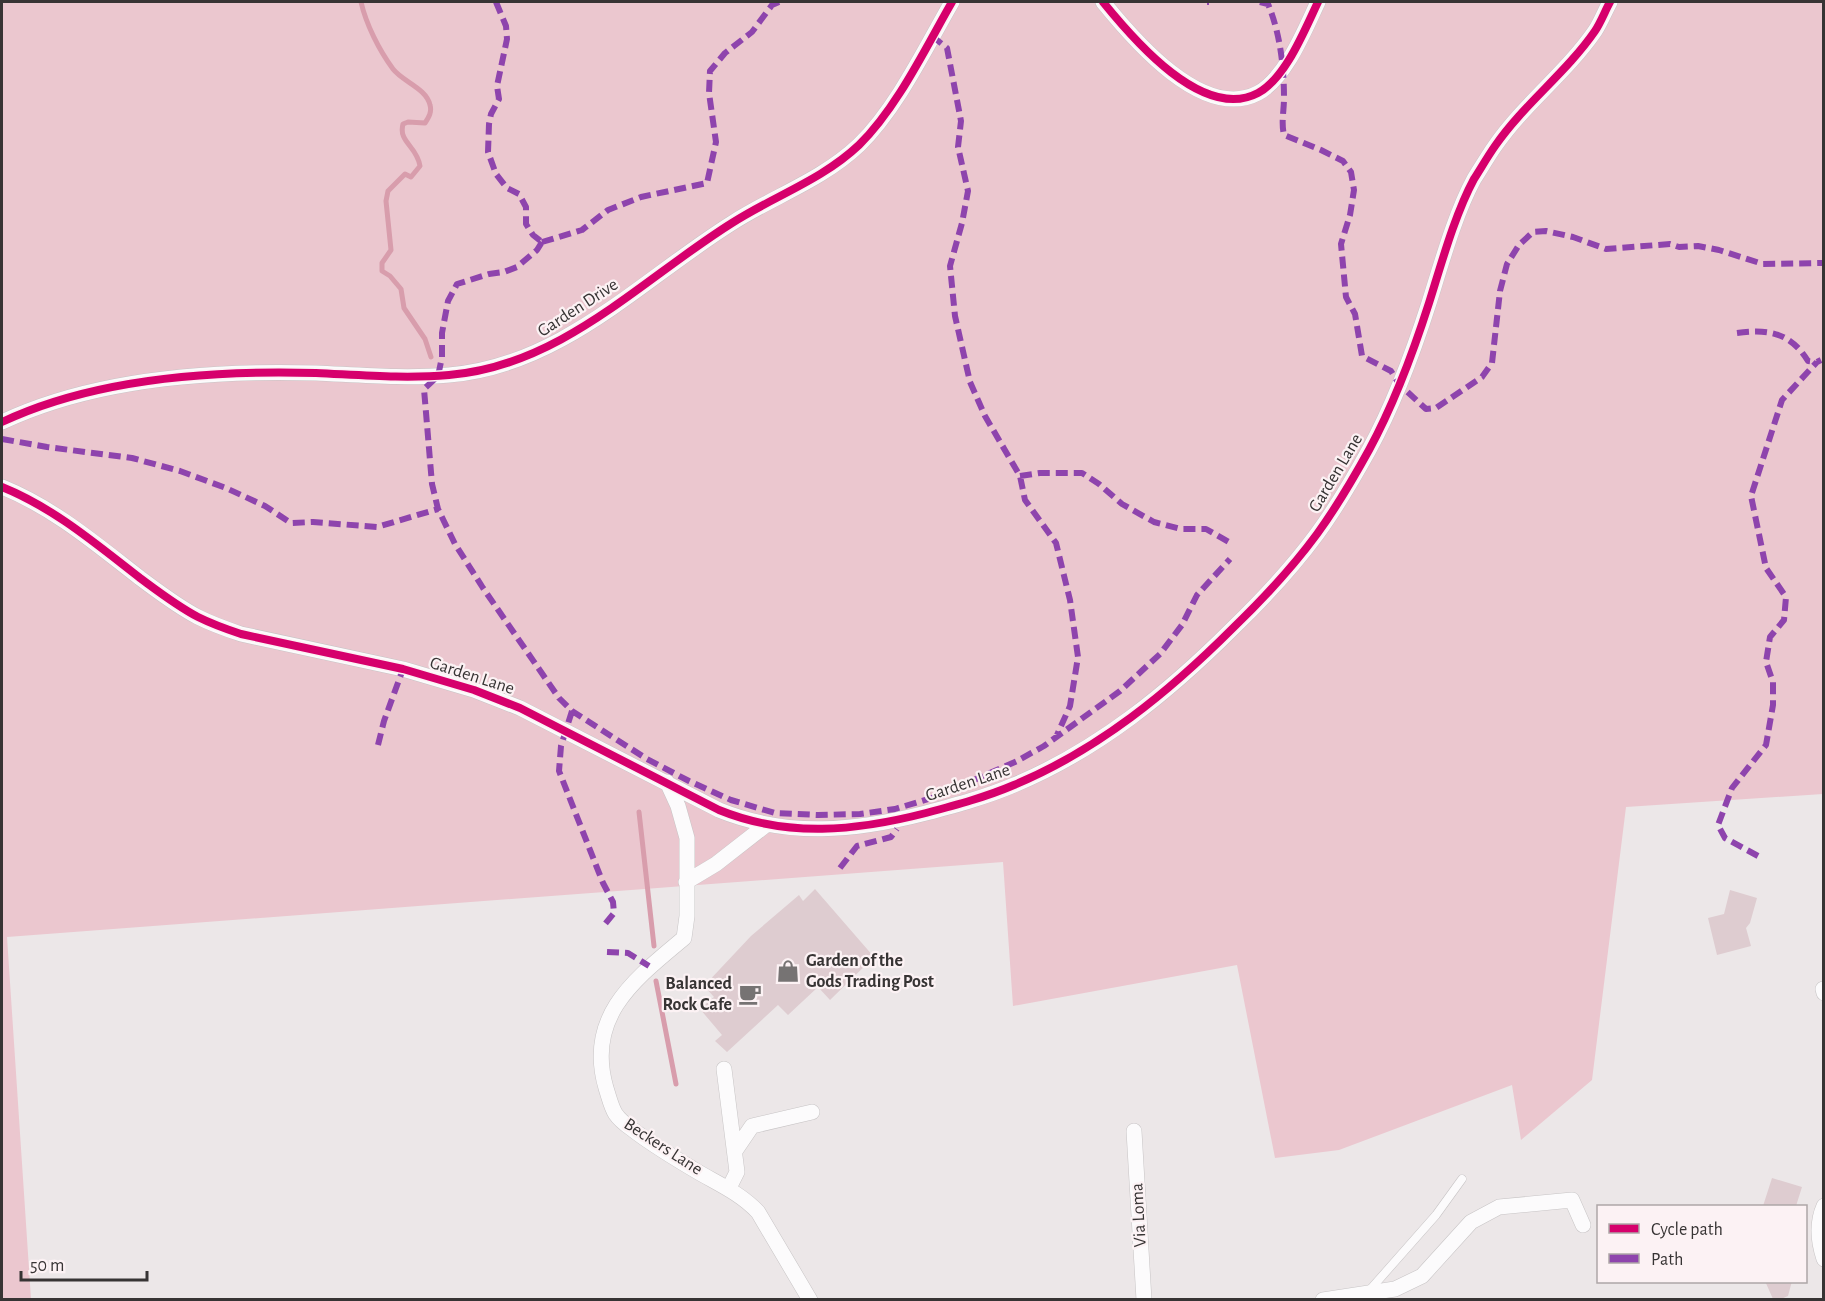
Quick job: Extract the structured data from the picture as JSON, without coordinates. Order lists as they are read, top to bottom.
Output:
{
  "streets": {
    "street": [
      "Garden Drive",
      "Garden Lane",
      "Beckers Lane",
      "Via Loma"
    ]
  },
  "crossings": [
    ["Garden Lane", "Beckers Lane"]
  ],
  "places": {
    "shop": ["Garden of the Gods Trading Post"],
    "cafe": ["Balanced Rock Cafe"]
  },
  "legend": ["Cycle path", "Path"],
  "scale_bar": "50 m"
}
